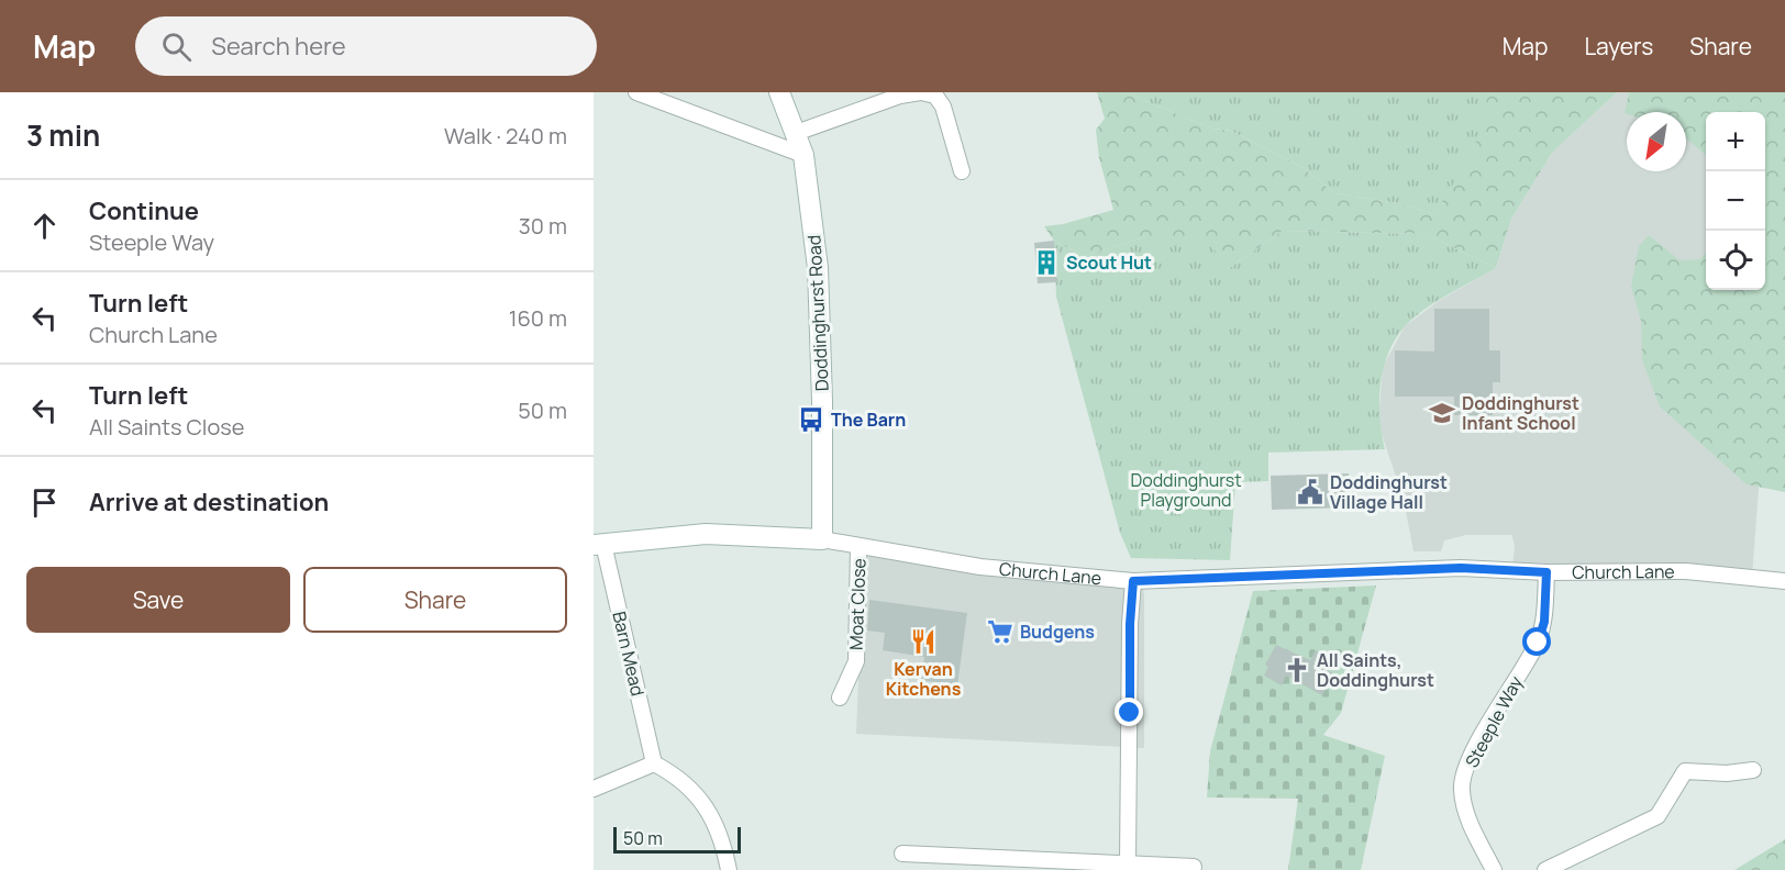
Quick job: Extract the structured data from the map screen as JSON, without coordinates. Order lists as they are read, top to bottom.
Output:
{
  "streets": {
    "street": [
      "Doddinghurst Road",
      "Church Lane",
      "Moat Close",
      "Barn Mead",
      "Steeple Way"
    ]
  },
  "crossings": [
    ["Doddinghurst Road", "Church Lane"],
    ["Church Lane", "Moat Close"],
    ["Church Lane", "Barn Mead"],
    ["Church Lane", "Steeple Way"]
  ],
  "parks": ["Doddinghurst Playground"],
  "places": {
    "building": ["Scout Hut"],
    "school or university": ["Doddinghurst Infant School"],
    "bus stop": ["The Barn"],
    "public building": ["Doddinghurst Village Hall"],
    "supermarket": ["Budgens"],
    "restaurant": ["Kervan Kitchens"],
    "church": ["All Saints, Doddinghurst"]
  },
  "scale_bar": "50 m",
  "north": "bottom left",
  "page": {
    "header": "Map",
    "search": "Search here",
    "nav": ["Map", "Layers", "Share"],
    "heading": ["3 min", "Walk · 240 m"],
    "map_buttons": ["+", "−"],
    "list": [
      ["Continue", "Steeple Way", "30 m"],
      ["Turn left", "Church Lane", "160 m"],
      ["Turn left", "All Saints Close", "50 m"],
      "Arrive at destination"
    ],
    "buttons": ["Save", "Share"],
    "scale": "50 m"
  }
}
